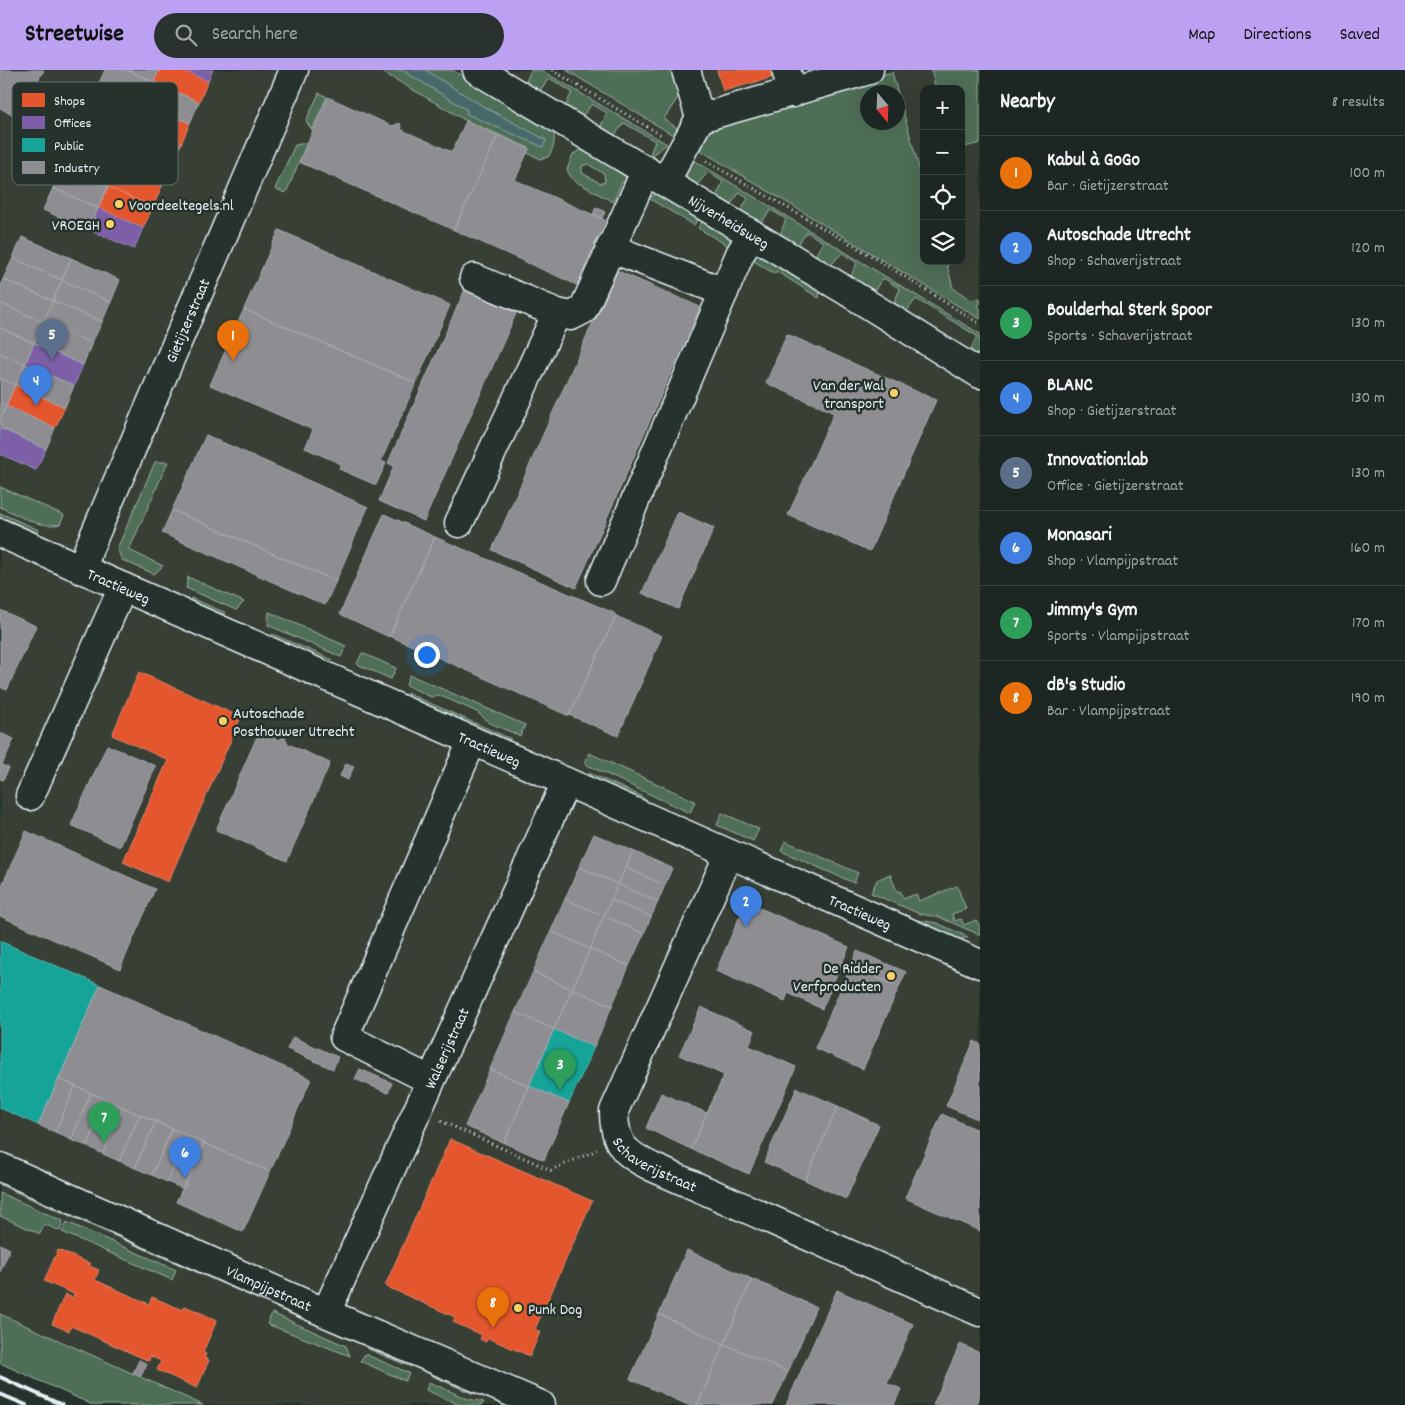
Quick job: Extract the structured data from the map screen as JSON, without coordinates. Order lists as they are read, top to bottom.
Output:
{
  "streets": {
    "street": [
      "Nijverheidsweg",
      "Gietijzerstraat",
      "Tractieweg",
      "Walserijstraat",
      "Schaverijstraat",
      "Vlampijpstraat"
    ]
  },
  "crossings": [
    ["Gietijzerstraat", "Tractieweg"],
    ["Tractieweg", "Walserijstraat"],
    ["Tractieweg", "Schaverijstraat"],
    ["Walserijstraat", "Vlampijpstraat"]
  ],
  "places": [
    "Voordeeltegels.nl",
    "VROEGH",
    "Van der Wal transport",
    "Autoschade Posthouwer Utrecht",
    "De Ridder Verfproducten",
    "Punk Dog"
  ],
  "legend": [
    "Shops",
    "Offices",
    "Public",
    "Industry"
  ],
  "north": "bottom",
  "page": {
    "header": "Streetwise",
    "search": "Search here",
    "nav": ["Map", "Directions", "Saved"],
    "heading": ["Nearby", "8 results"],
    "map_buttons": ["+", "−"],
    "list": [
      {
        "mark": "1",
        "name": "Kabul à GoGo",
        "note": "Bar · Gietijzerstraat",
        "value": "100 m"
      },
      {
        "mark": "2",
        "name": "Autoschade Utrecht",
        "note": "Shop · Schaverijstraat",
        "value": "120 m"
      },
      {
        "mark": "3",
        "name": "Boulderhal Sterk Spoor",
        "note": "Sports · Schaverijstraat",
        "value": "130 m"
      },
      {
        "mark": "4",
        "name": "BLANC",
        "note": "Shop · Gietijzerstraat",
        "value": "130 m"
      },
      {
        "mark": "5",
        "name": "Innovation:lab",
        "note": "Office · Gietijzerstraat",
        "value": "130 m"
      },
      {
        "mark": "6",
        "name": "Monasari",
        "note": "Shop · Vlampijpstraat",
        "value": "160 m"
      },
      {
        "mark": "7",
        "name": "Jimmy's Gym",
        "note": "Sports · Vlampijpstraat",
        "value": "170 m"
      },
      {
        "mark": "8",
        "name": "dB's Studio",
        "note": "Bar · Vlampijpstraat",
        "value": "190 m"
      }
    ],
    "pins": [
      "5",
      "1",
      "4",
      "2",
      "3",
      "7",
      "6",
      "8"
    ]
  }
}
